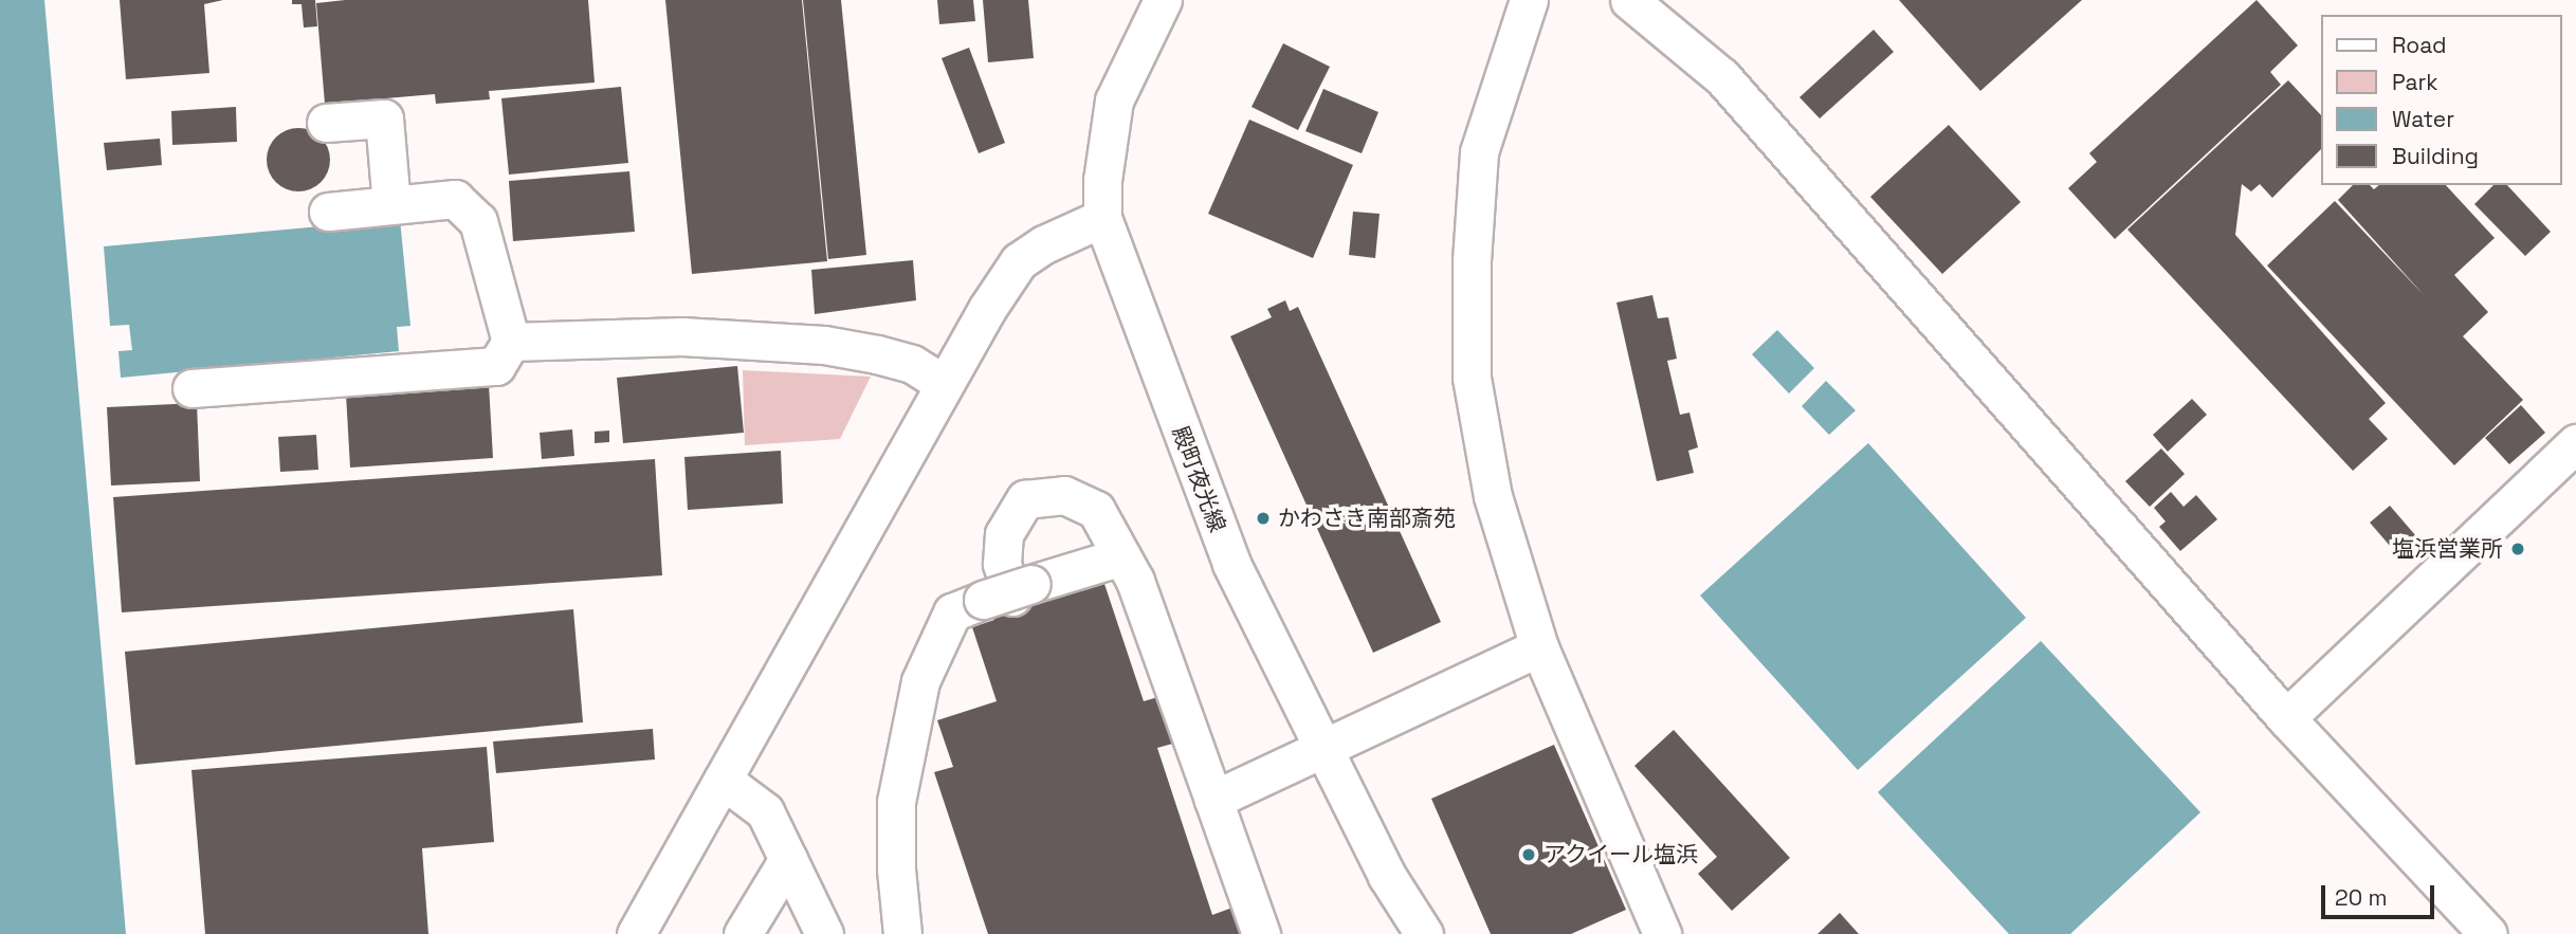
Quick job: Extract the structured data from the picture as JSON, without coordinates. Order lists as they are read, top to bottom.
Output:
{
  "streets": {
    "street": ["殿町夜光線"]
  },
  "places": ["かわさき南部斎苑", "塩浜営業所", "アクイール塩浜"],
  "legend": [
    "Road",
    "Park",
    "Water",
    "Building"
  ],
  "scale_bar": "20 m"
}
